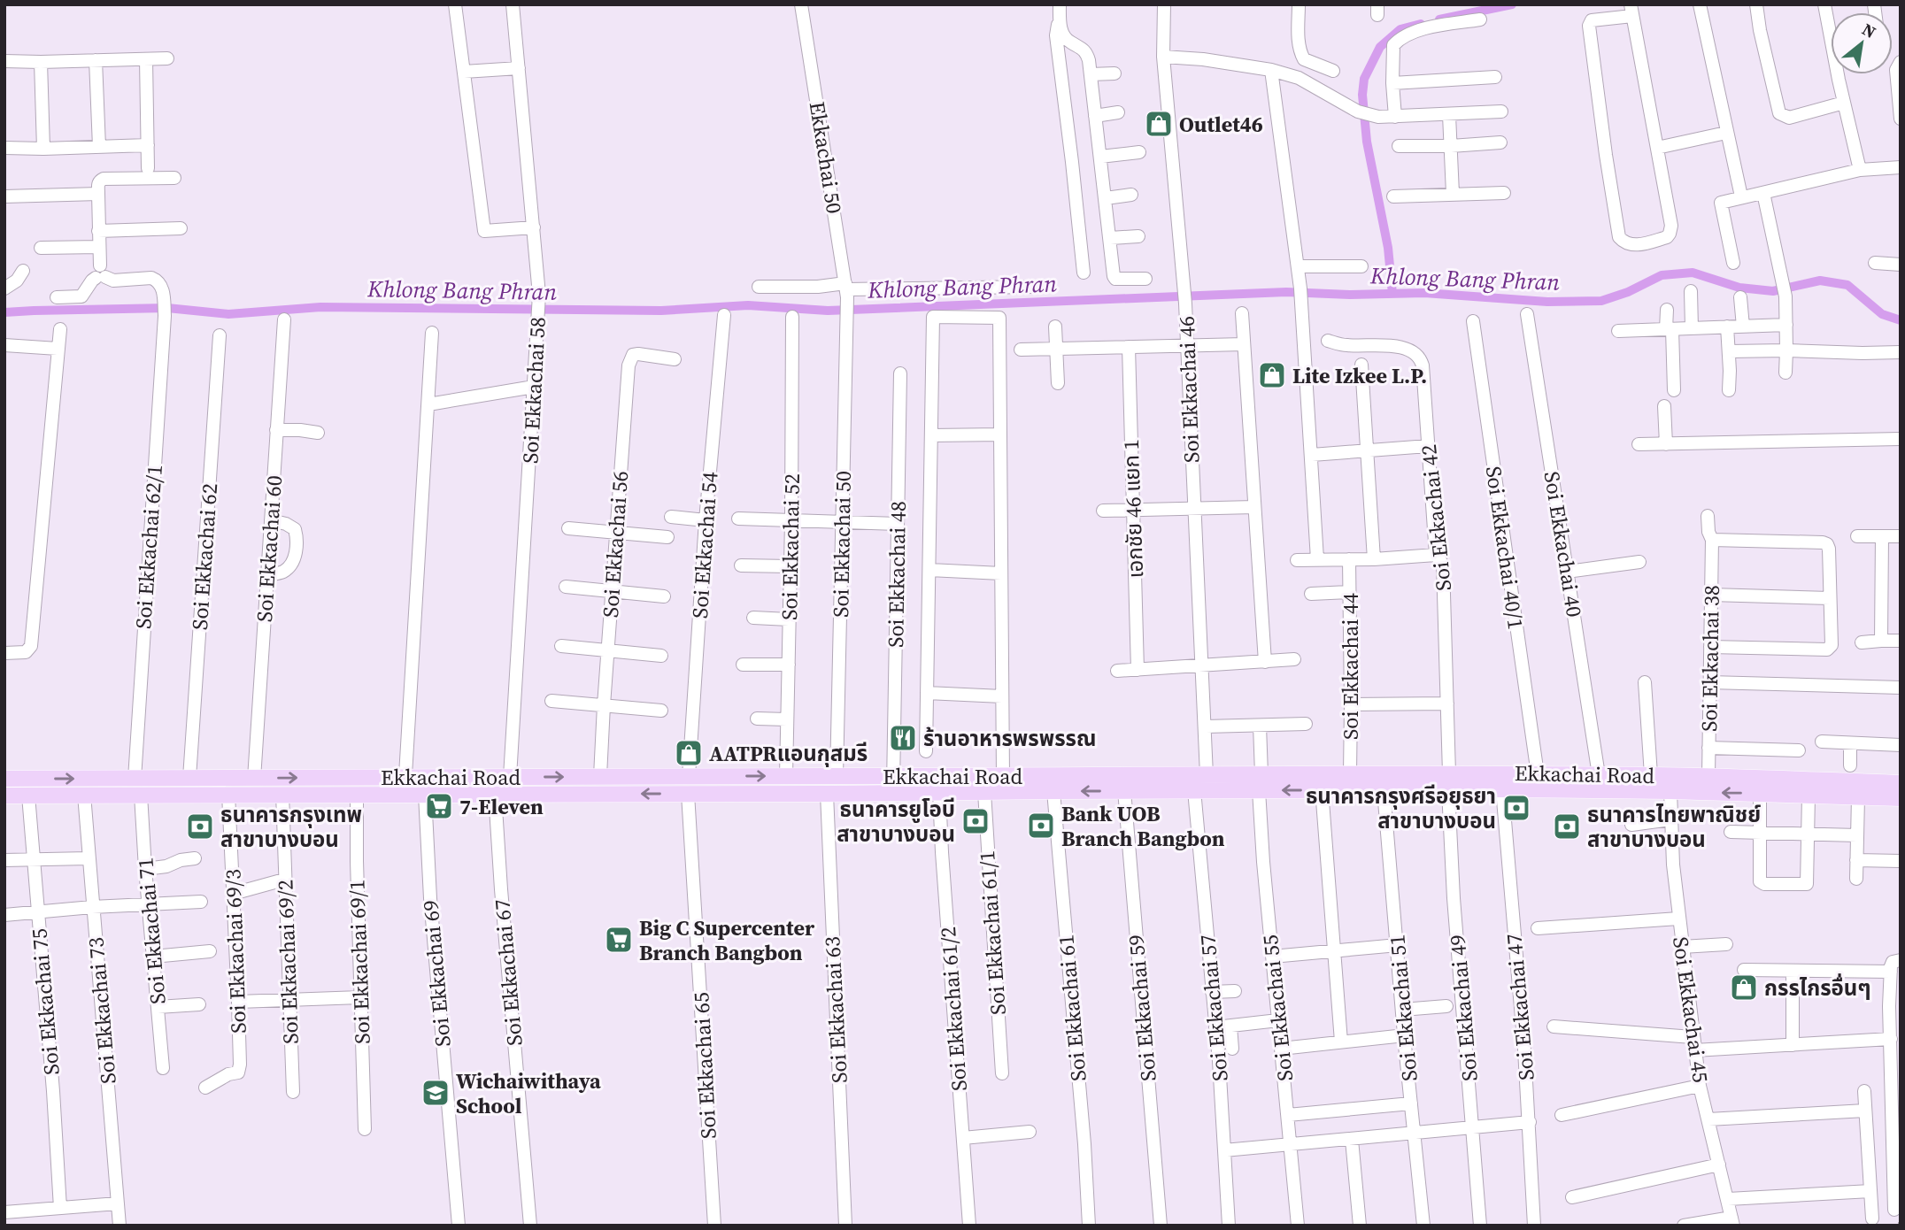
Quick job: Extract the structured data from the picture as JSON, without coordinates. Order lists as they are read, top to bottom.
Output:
{
  "streets": {
    "main road": ["Ekkachai Road"],
    "street": [
      "Ekkachai 50",
      "Soi Ekkachai 46",
      "Soi Ekkachai 58",
      "เอกชัย 46 แยก 1",
      "Soi Ekkachai 42",
      "Soi Ekkachai 56",
      "Soi Ekkachai 50",
      "Soi Ekkachai 40",
      "Soi Ekkachai 54",
      "Soi Ekkachai 62/1",
      "Soi Ekkachai 52",
      "Soi Ekkachai 40/1",
      "Soi Ekkachai 60",
      "Soi Ekkachai 62",
      "Soi Ekkachai 48",
      "Soi Ekkachai 38",
      "Soi Ekkachai 44",
      "Soi Ekkachai 71",
      "Soi Ekkachai 61/1",
      "Soi Ekkachai 69/3",
      "Soi Ekkachai 69/2",
      "Soi Ekkachai 69/1",
      "Soi Ekkachai 67",
      "Soi Ekkachai 69",
      "Soi Ekkachai 75",
      "Soi Ekkachai 47",
      "Soi Ekkachai 61",
      "Soi Ekkachai 59",
      "Soi Ekkachai 57",
      "Soi Ekkachai 55",
      "Soi Ekkachai 51",
      "Soi Ekkachai 49",
      "Soi Ekkachai 61/2",
      "Soi Ekkachai 63",
      "Soi Ekkachai 45",
      "Soi Ekkachai 73",
      "Soi Ekkachai 65"
    ]
  },
  "crossings": [
    ["Ekkachai 50", "Soi Ekkachai 50"],
    ["Soi Ekkachai 46", "Ekkachai Road"],
    ["Soi Ekkachai 58", "Ekkachai Road"],
    ["Soi Ekkachai 42", "Ekkachai Road"],
    ["Soi Ekkachai 56", "Ekkachai Road"],
    ["Soi Ekkachai 50", "Ekkachai Road"],
    ["Soi Ekkachai 40", "Ekkachai Road"],
    ["Soi Ekkachai 54", "Ekkachai Road"],
    ["Soi Ekkachai 62/1", "Ekkachai Road"],
    ["Soi Ekkachai 52", "Ekkachai Road"],
    ["Soi Ekkachai 40/1", "Ekkachai Road"],
    ["Soi Ekkachai 60", "Ekkachai Road"],
    ["Soi Ekkachai 62", "Ekkachai Road"],
    ["Soi Ekkachai 48", "Ekkachai Road"],
    ["Soi Ekkachai 38", "Ekkachai Road"],
    ["Soi Ekkachai 44", "Ekkachai Road"],
    ["Ekkachai Road", "Soi Ekkachai 71"],
    ["Ekkachai Road", "Soi Ekkachai 61/1"],
    ["Ekkachai Road", "Soi Ekkachai 69/3"],
    ["Ekkachai Road", "Soi Ekkachai 69/2"],
    ["Ekkachai Road", "Soi Ekkachai 69/1"],
    ["Ekkachai Road", "Soi Ekkachai 67"],
    ["Ekkachai Road", "Soi Ekkachai 69"],
    ["Ekkachai Road", "Soi Ekkachai 75"],
    ["Ekkachai Road", "Soi Ekkachai 47"],
    ["Ekkachai Road", "Soi Ekkachai 61"],
    ["Ekkachai Road", "Soi Ekkachai 59"],
    ["Ekkachai Road", "Soi Ekkachai 57"],
    ["Ekkachai Road", "Soi Ekkachai 55"],
    ["Ekkachai Road", "Soi Ekkachai 51"],
    ["Ekkachai Road", "Soi Ekkachai 49"],
    ["Ekkachai Road", "Soi Ekkachai 61/2"],
    ["Ekkachai Road", "Soi Ekkachai 63"],
    ["Ekkachai Road", "Soi Ekkachai 45"],
    ["Ekkachai Road", "Soi Ekkachai 73"],
    ["Ekkachai Road", "Soi Ekkachai 65"]
  ],
  "water": ["Khlong Bang Phran"],
  "places": {
    "shop": [
      "Outlet46",
      "Lite Izkee L.P.",
      "AATPRแอนกุสมรี",
      "กรรไกรอื่นๆ"
    ],
    "restaurant": ["ร้านอาหารพรพรรณ"],
    "supermarket": ["7-Eleven", "Big C Supercenter Branch Bangbon"],
    "bank": [
      "ธนาคารกรุงศรีอยุธยา สาขาบางบอน",
      "ธนาคารยูโอบี สาขาบางบอน",
      "Bank UOB Branch Bangbon",
      "ธนาคารกรุงเทพ สาขาบางบอน",
      "ธนาคารไทยพาณิชย์ สาขาบางบอน"
    ],
    "school or university": ["Wichaiwithaya School"]
  },
  "north": "top right"
}
